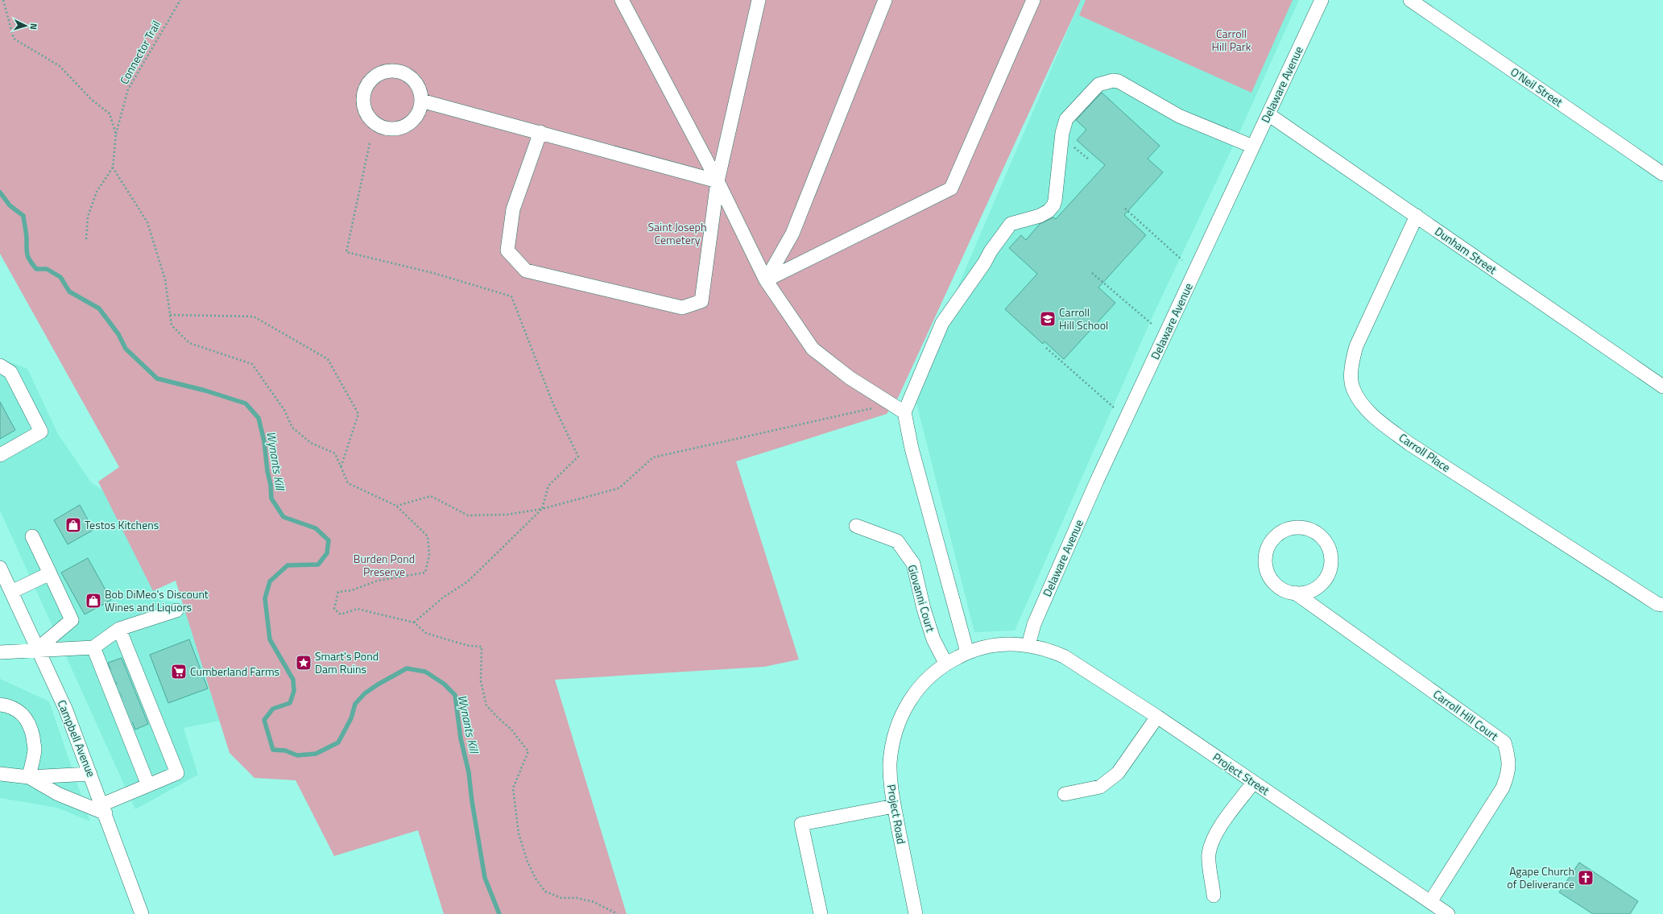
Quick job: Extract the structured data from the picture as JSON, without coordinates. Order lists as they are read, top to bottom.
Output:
{
  "streets": {
    "street": [
      "Delaware Avenue",
      "O'Neil Street",
      "Dunham Street",
      "Carroll Place",
      "Giovanni Court",
      "Carroll Hill Court",
      "Campbell Avenue",
      "Project Street",
      "Project Road"
    ],
    "path": ["Connector Trail"]
  },
  "crossings": [
    ["Delaware Avenue", "Dunham Street"],
    ["Delaware Avenue", "Project Street"],
    ["Delaware Avenue", "Project Road"],
    ["Dunham Street", "Carroll Place"],
    ["Giovanni Court", "Project Road"],
    ["Carroll Hill Court", "Project Street"],
    ["Project Street", "Project Road"]
  ],
  "water": ["Wynants Kill"],
  "parks": ["Carroll Hill Park", "Saint Joseph Cemetery", "Burden Pond Preserve"],
  "places": {
    "school or university": ["Carroll Hill School"],
    "shop": ["Testos Kitchens", "Bob DiMeo's Discount Wines and Liquors"],
    "place": ["Smart's Pond Dam Ruins"],
    "supermarket": ["Cumberland Farms"],
    "church": ["Agape Church of Deliverance"]
  },
  "north": "right"
}
